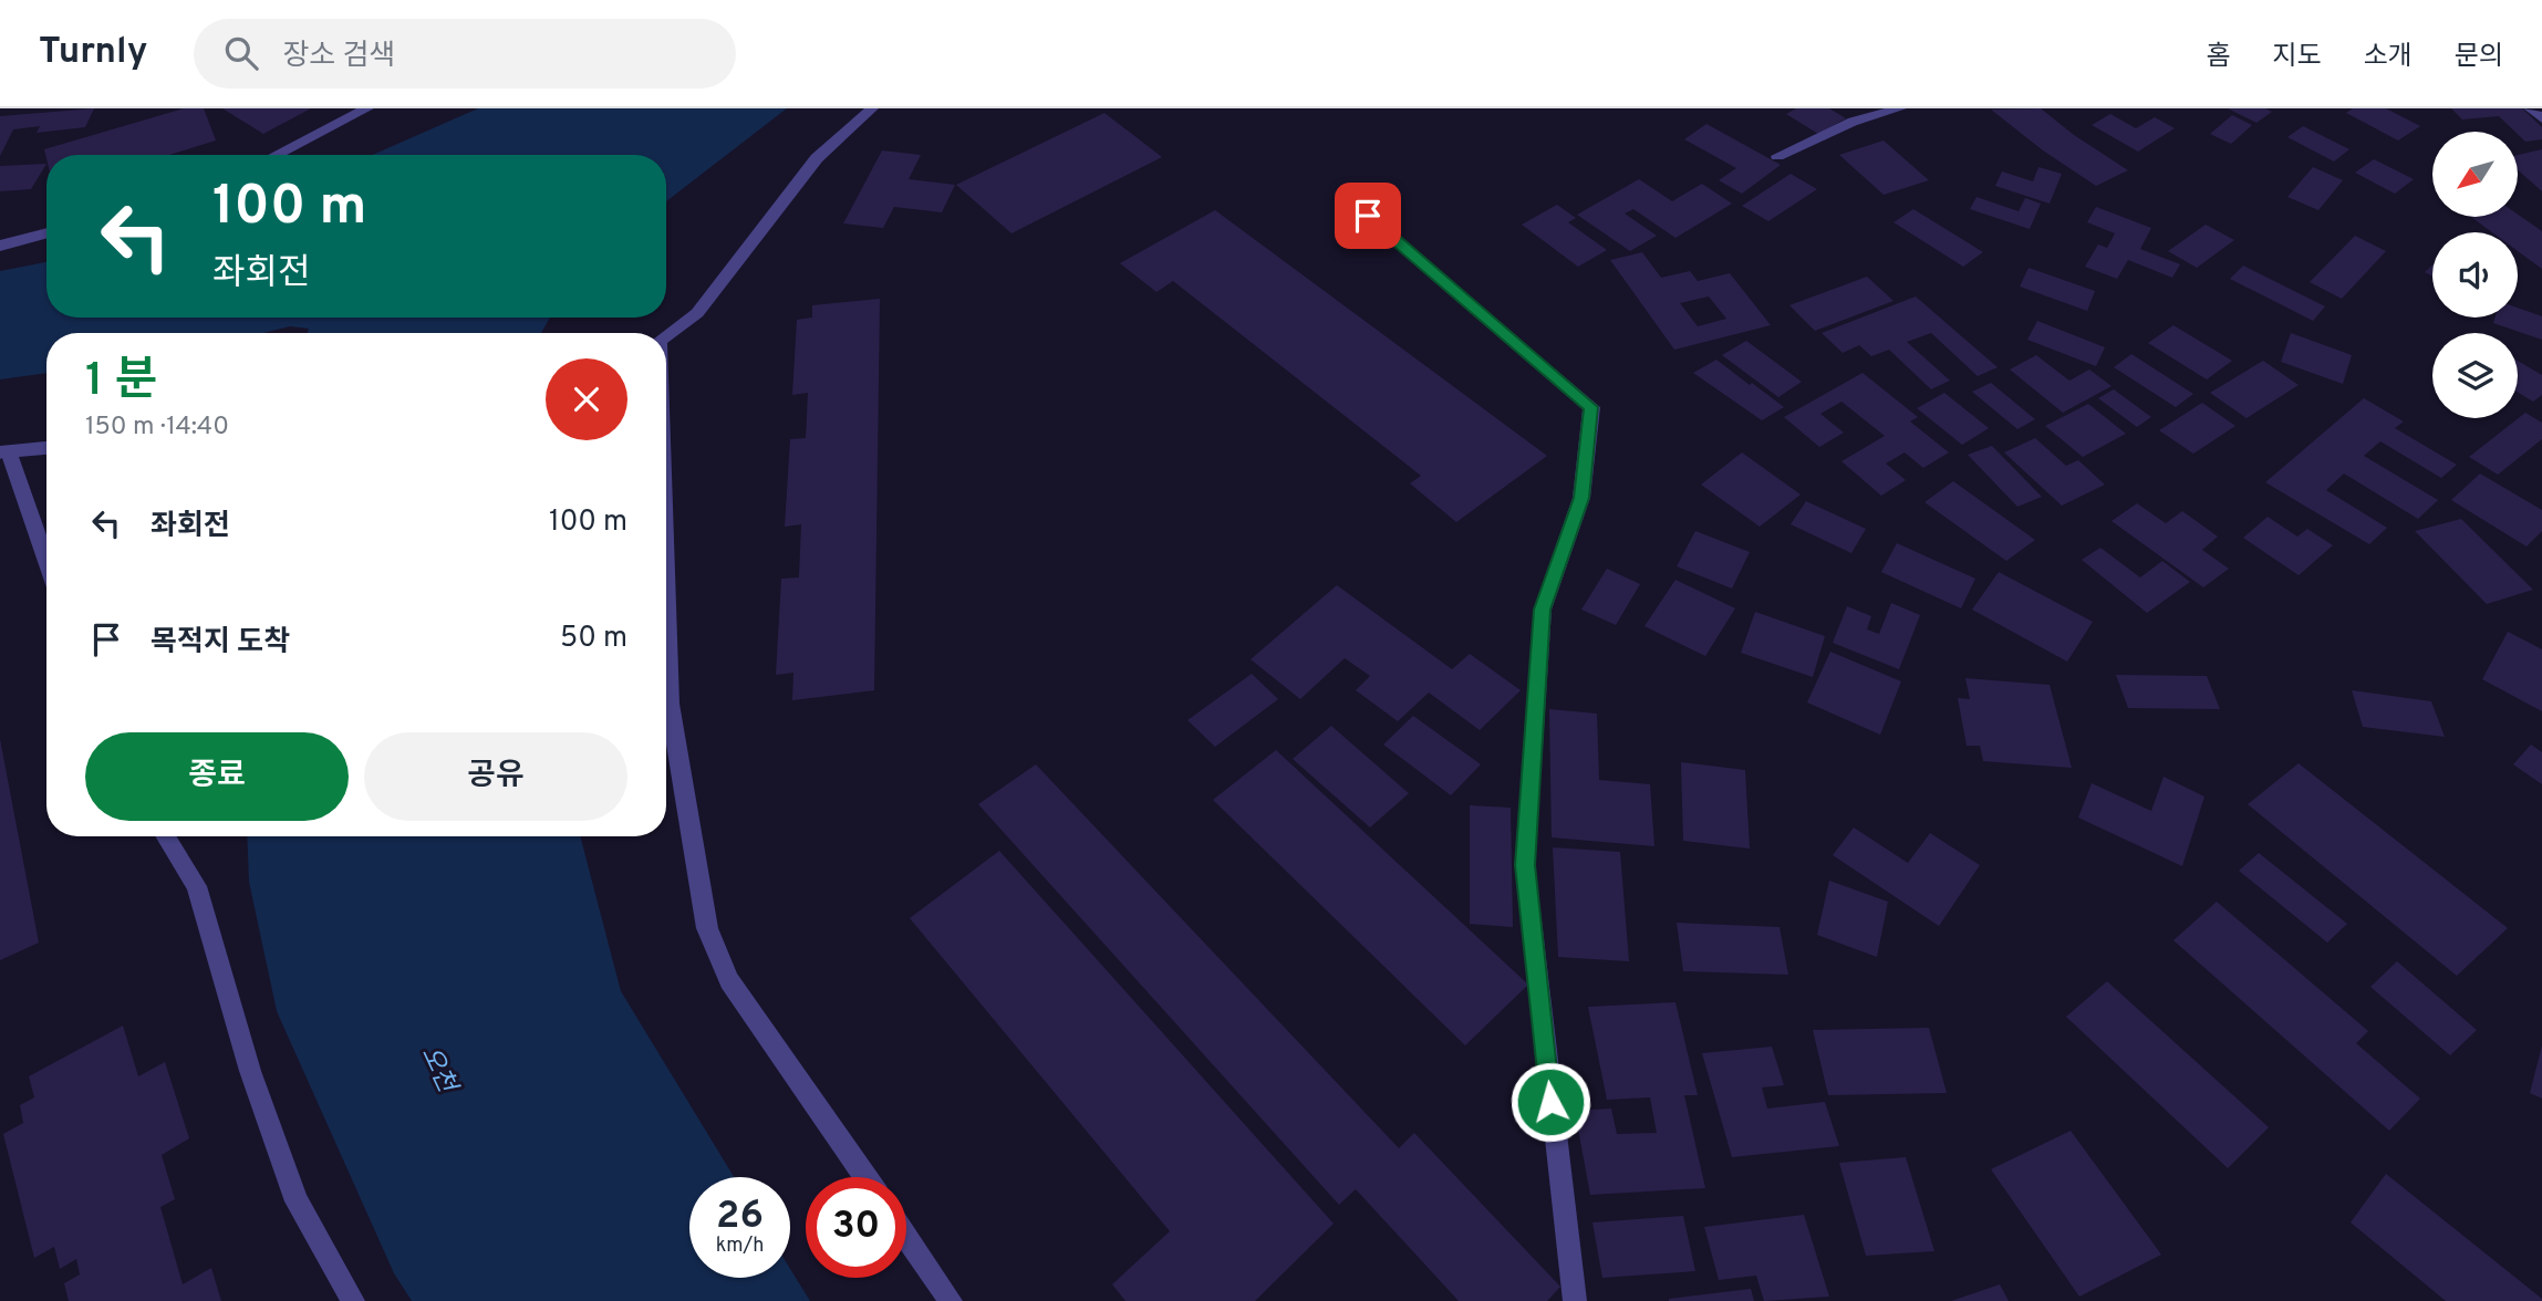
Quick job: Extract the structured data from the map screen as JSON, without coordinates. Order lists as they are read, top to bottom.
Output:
{
  "water": ["오천"],
  "north": "bottom left",
  "page": {
    "header": "Turnly",
    "search": "장소 검색",
    "nav": [
      "홈",
      "지도",
      "소개",
      "문의"
    ],
    "turn": ["100 m", "좌회전"],
    "heading": ["1 분", "150 m · 14:40"],
    "list": [
      {
        "name": "좌회전",
        "value": "100 m"
      },
      {
        "name": "목적지 도착",
        "value": "50 m"
      }
    ],
    "buttons": ["종료", "공유"],
    "speed": "26 km/h",
    "limit": "30"
  }
}
